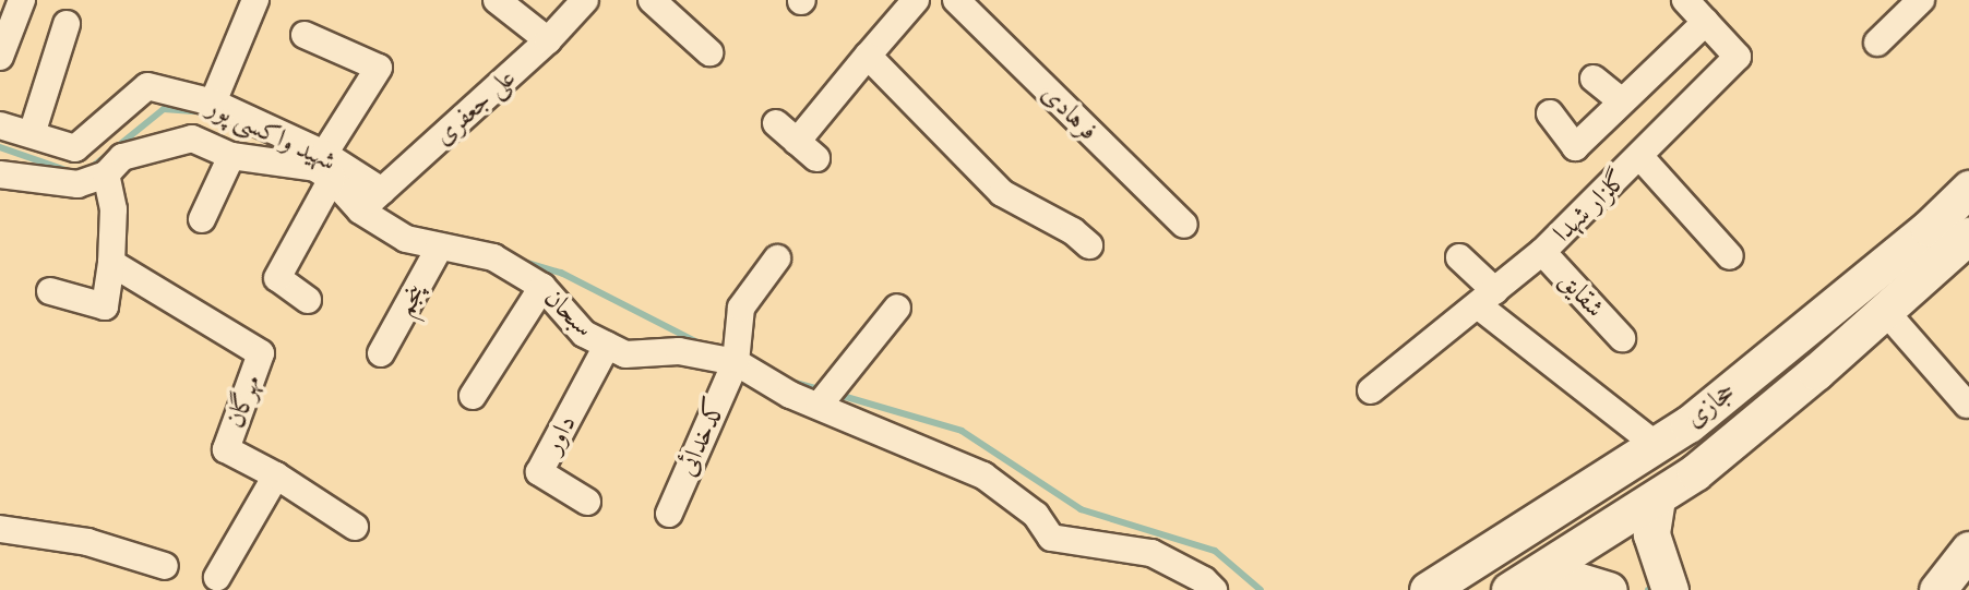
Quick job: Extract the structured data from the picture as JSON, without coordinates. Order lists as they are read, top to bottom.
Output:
{
  "streets": {
    "main road": ["حجازی"],
    "street": [
      "علی جعفری",
      "فرهادی",
      "شهید واکسی پور",
      "گلزار شهدا",
      "شقایق",
      "پنجم",
      "سبحان",
      "مهرگان",
      "داور",
      "کدخدائی"
    ]
  },
  "crossings": [
    ["علی جعفری", "شهید واکسی پور"],
    ["علی جعفری", "سبحان"],
    ["شهید واکسی پور", "سبحان"],
    ["گلزار شهدا", "شقایق"],
    ["پنجم", "سبحان"],
    ["سبحان", "داور"],
    ["سبحان", "کدخدائی"]
  ]
}
